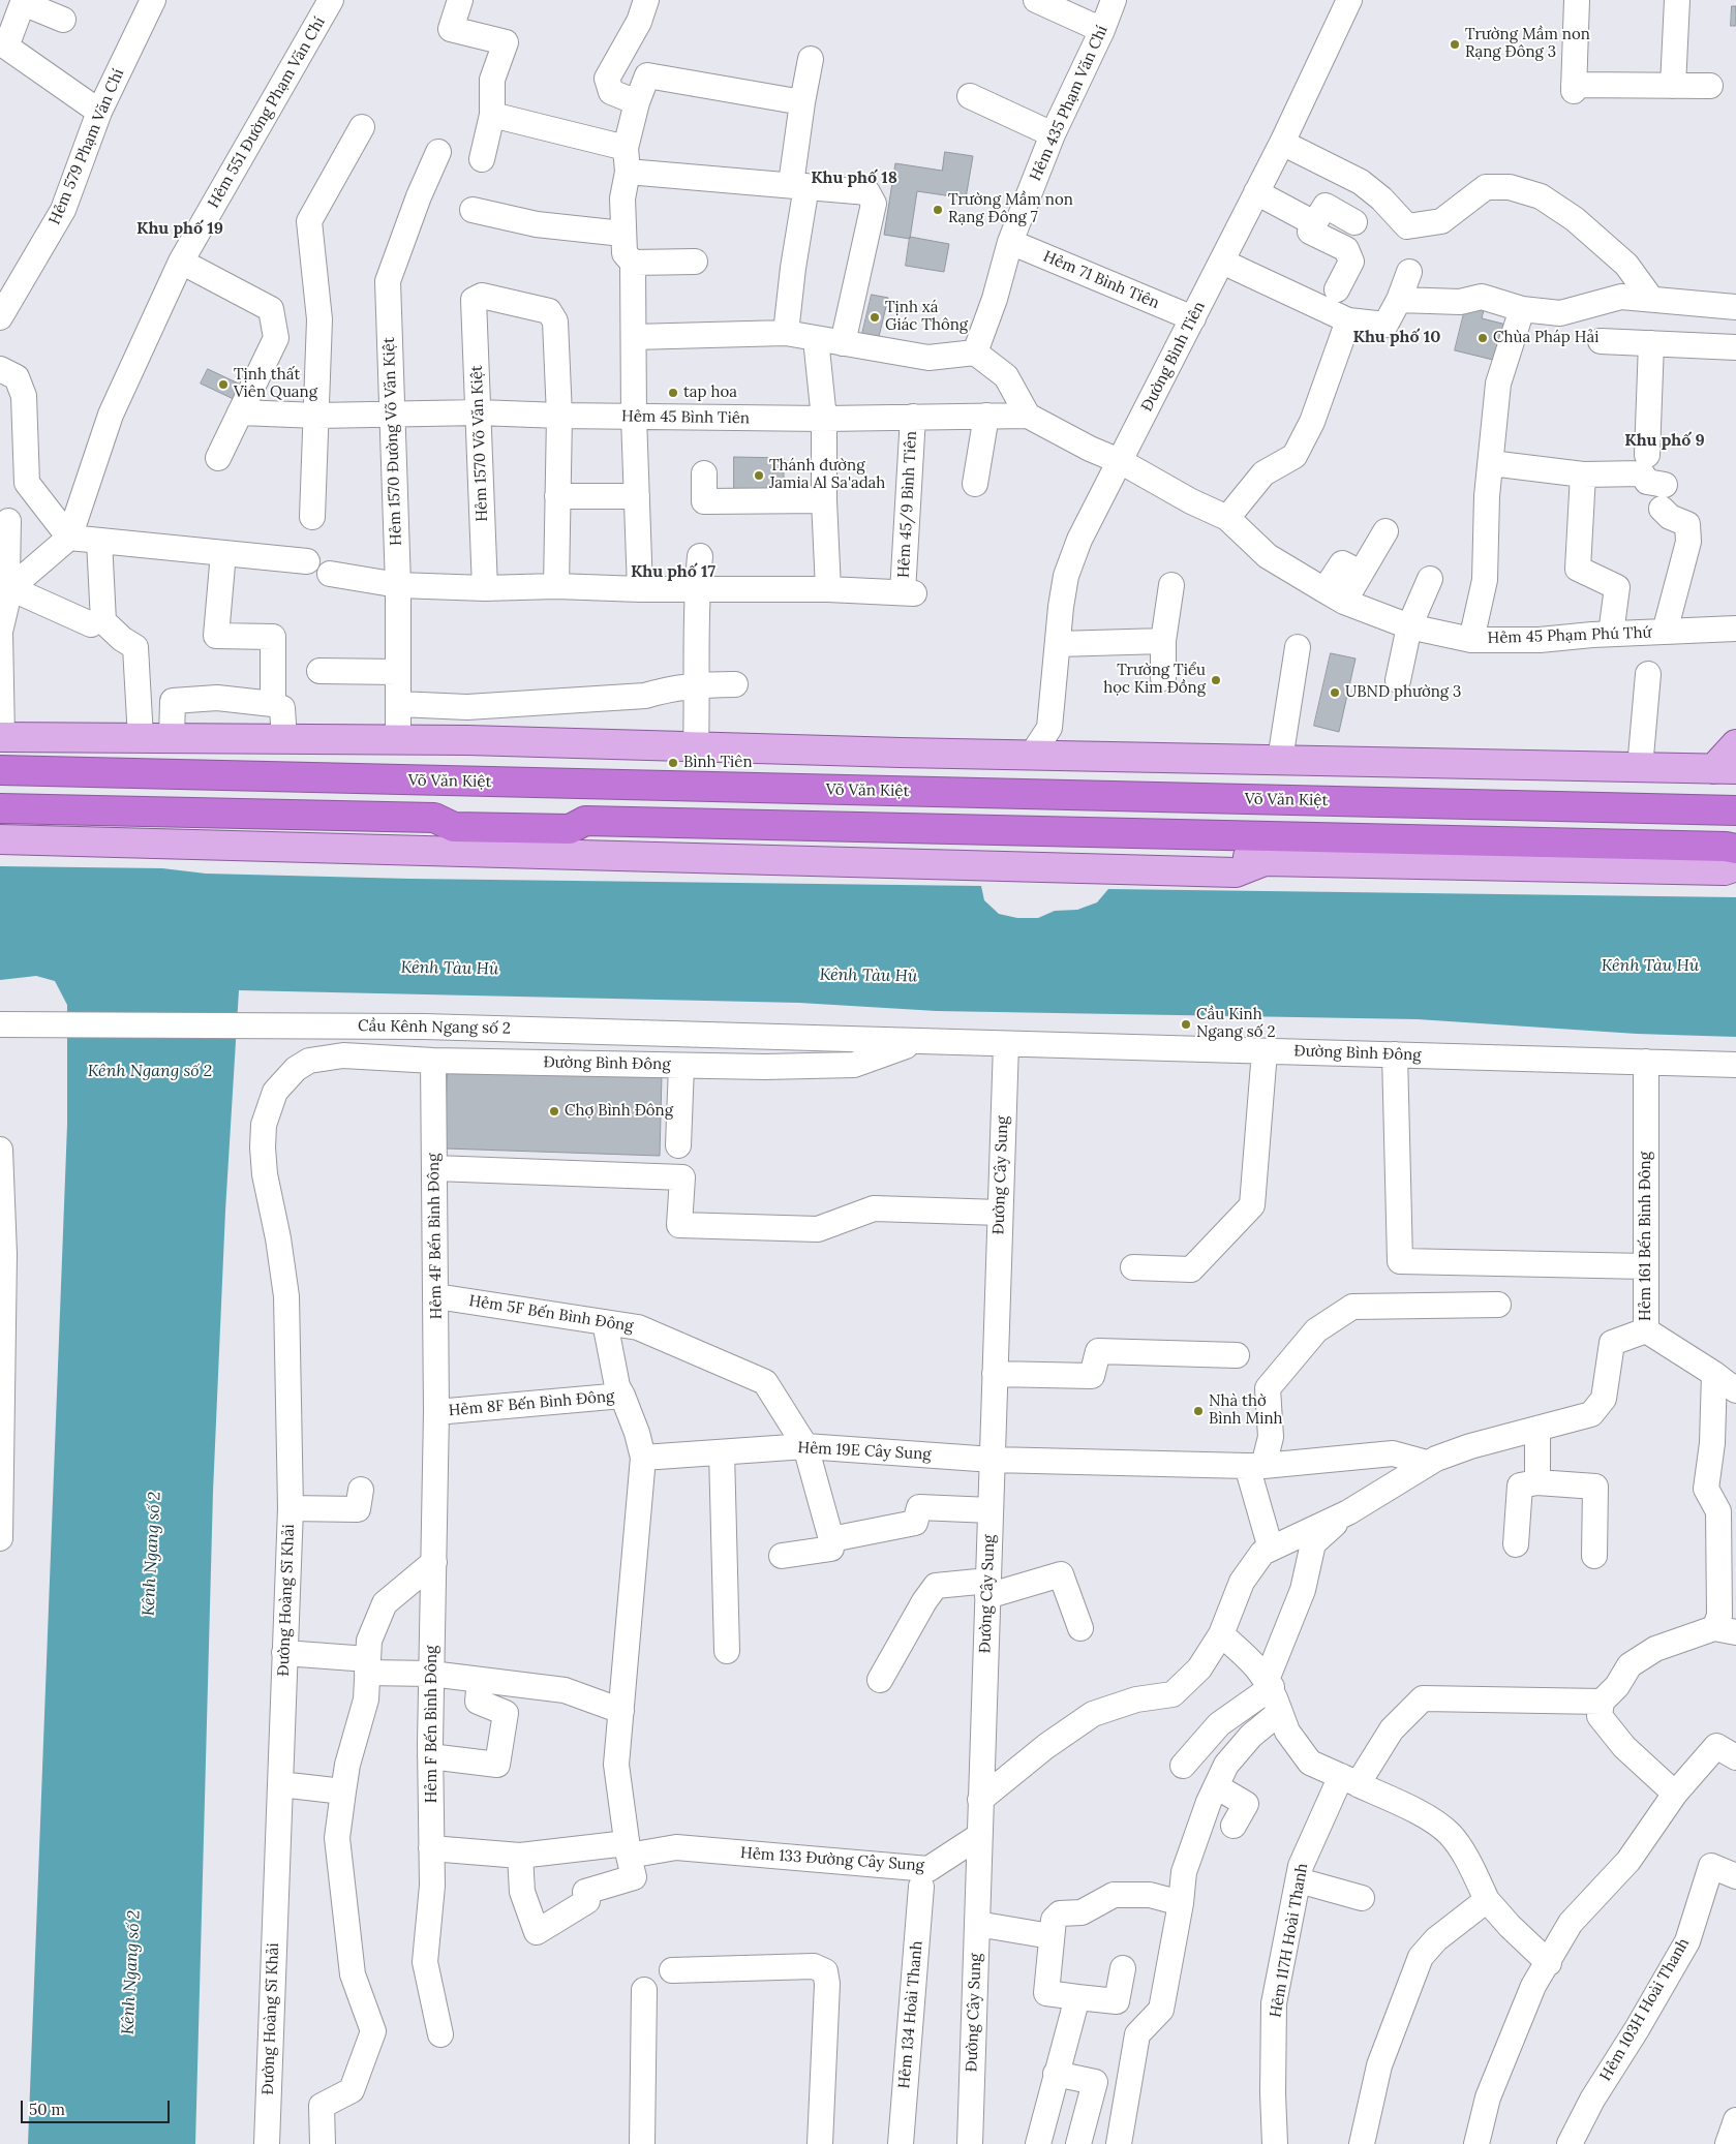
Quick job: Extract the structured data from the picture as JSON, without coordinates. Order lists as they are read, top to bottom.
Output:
{
  "streets": {
    "highway": ["Võ Văn Kiệt"],
    "street": [
      "Hẻm 435 Phạm Văn Chí",
      "Hẻm 551 Đường Phạm Văn Chí",
      "Hẻm 579 Phạm Văn Chí",
      "Hẻm 71 Bình Tiên",
      "Đường Bình Tiên",
      "Hẻm 45 Bình Tiên",
      "Hẻm 1570 Đường Võ Văn Kiệt",
      "Hẻm 1570 Võ Văn Kiệt",
      "Hẻm 45/9 Bình Tiên",
      "Hẻm 45 Phạm Phú Thứ",
      "Cầu Kênh Ngang số 2",
      "Đường Bình Đông",
      "Đường Cây Sung",
      "Hẻm 4F Bến Bình Đông",
      "Hẻm 161 Bến Bình Đông",
      "Hẻm 5F Bến Bình Đông",
      "Hẻm 8F Bến Bình Đông",
      "Hẻm 19E Cây Sung",
      "Đường Hoàng Sĩ Khải",
      "Hẻm F Bến Bình Đông",
      "Hẻm 133 Đường Cây Sung",
      "Hẻm 117H Hoài Thanh",
      "Hẻm 103H Hoài Thanh",
      "Hẻm 134 Hoài Thanh"
    ]
  },
  "crossings": [
    ["Hẻm 435 Phạm Văn Chí", "Hẻm 71 Bình Tiên"],
    ["Hẻm 71 Bình Tiên", "Đường Bình Tiên"],
    ["Đường Bình Tiên", "Hẻm 45 Bình Tiên"],
    ["Hẻm 45 Bình Tiên", "Hẻm 1570 Đường Võ Văn Kiệt"],
    ["Hẻm 45 Bình Tiên", "Hẻm 1570 Võ Văn Kiệt"],
    ["Hẻm 45 Bình Tiên", "Hẻm 45/9 Bình Tiên"],
    ["Hẻm 45 Bình Tiên", "Hẻm 45 Phạm Phú Thứ"],
    ["Cầu Kênh Ngang số 2", "Đường Bình Đông"],
    ["Đường Bình Đông", "Đường Cây Sung"],
    ["Đường Bình Đông", "Hẻm 4F Bến Bình Đông"],
    ["Đường Bình Đông", "Hẻm 161 Bến Bình Đông"],
    ["Đường Bình Đông", "Đường Hoàng Sĩ Khải"],
    ["Đường Cây Sung", "Hẻm 19E Cây Sung"],
    ["Đường Cây Sung", "Hẻm 133 Đường Cây Sung"],
    ["Hẻm 4F Bến Bình Đông", "Hẻm 5F Bến Bình Đông"],
    ["Hẻm 4F Bến Bình Đông", "Hẻm 8F Bến Bình Đông"],
    ["Hẻm 4F Bến Bình Đông", "Hẻm F Bến Bình Đông"],
    ["Hẻm 5F Bến Bình Đông", "Hẻm 19E Cây Sung"],
    ["Hẻm 8F Bến Bình Đông", "Hẻm 19E Cây Sung"],
    ["Hẻm 8F Bến Bình Đông", "Hẻm F Bến Bình Đông"],
    ["Hẻm 8F Bến Bình Đông", "Hẻm 133 Đường Cây Sung"],
    ["Hẻm F Bến Bình Đông", "Hẻm 133 Đường Cây Sung"]
  ],
  "districts": [
    "Khu phố 18",
    "Khu phố 19",
    "Khu phố 10",
    "Khu phố 9",
    "Khu phố 17"
  ],
  "water": ["Kênh Tàu Hủ", "Kênh Ngang số 2"],
  "places": [
    "Trường Mầm non Rạng Đông 3",
    "Trường Mầm non Rạng Đông 7",
    "Tịnh xá Giác Thông",
    "Chùa Pháp Hải",
    "Tịnh thất Viên Quang",
    "tap hoa",
    "Thánh đường Jamia Al Sa'adah",
    "Trường Tiểu học Kim Đồng",
    "UBND phường 3",
    "Bình Tiên",
    "Cầu Kinh Ngang số 2",
    "Chợ Bình Đông",
    "Nhà thờ Bình Minh"
  ],
  "scale_bar": "50 m"
}
